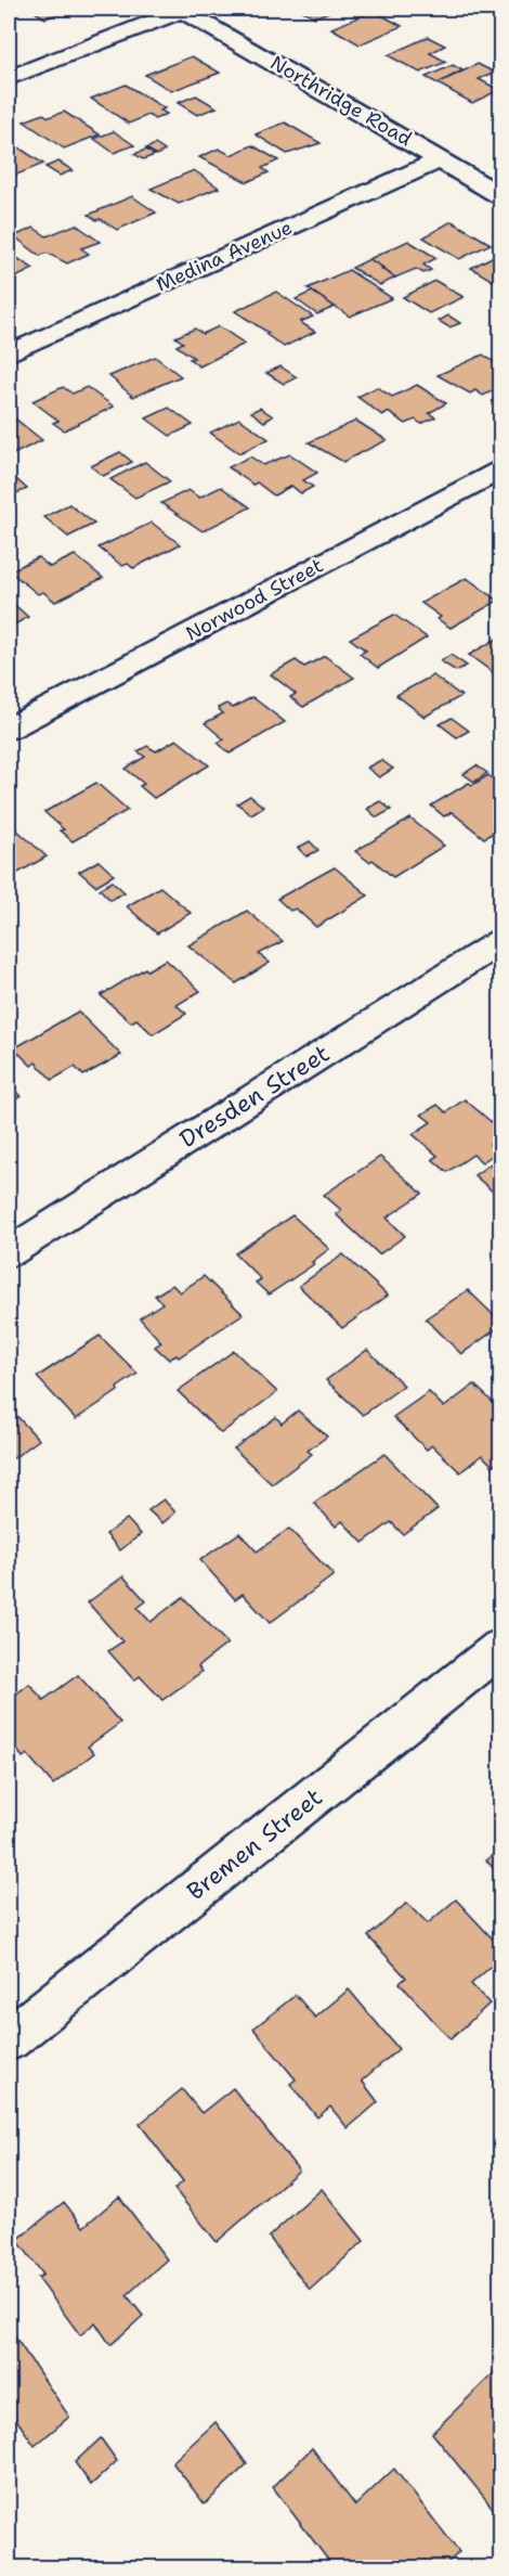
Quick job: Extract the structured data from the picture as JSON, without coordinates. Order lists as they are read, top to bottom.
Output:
{
  "streets": {
    "street": [
      "Northridge Road",
      "Medina Avenue",
      "Norwood Street",
      "Dresden Street",
      "Bremen Street"
    ]
  },
  "crossings": [
    ["Northridge Road", "Medina Avenue"]
  ]
}
